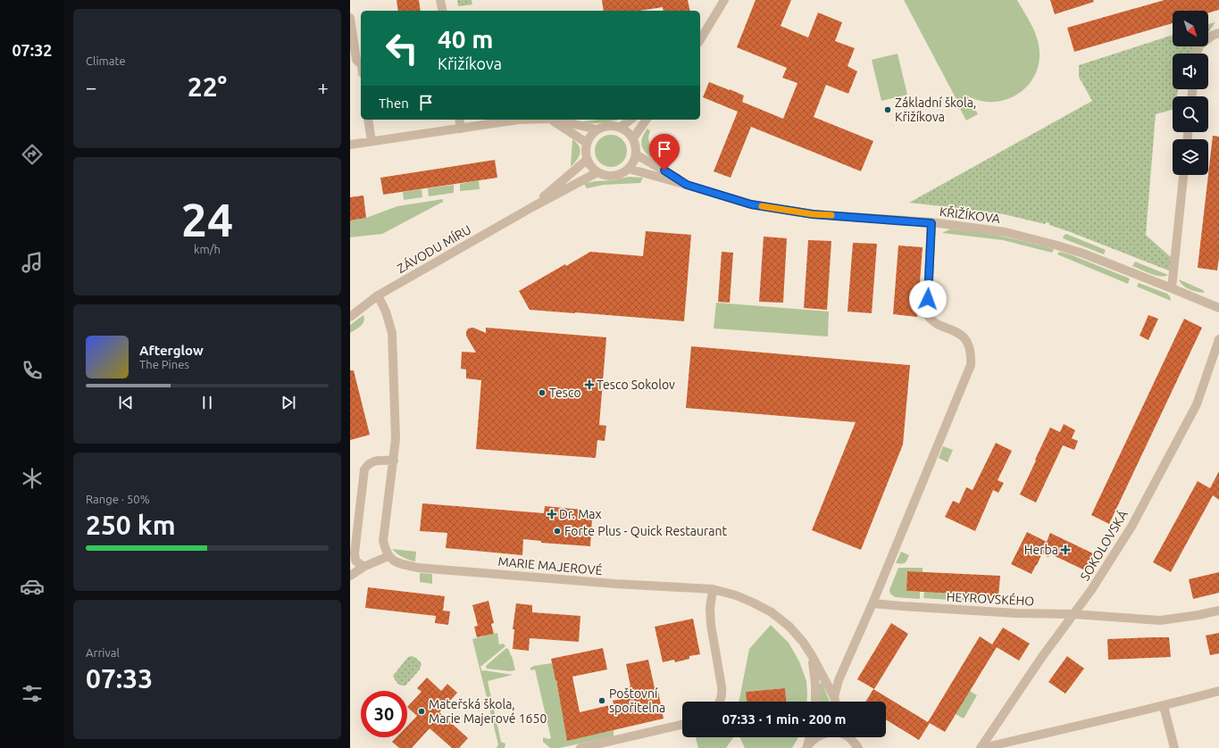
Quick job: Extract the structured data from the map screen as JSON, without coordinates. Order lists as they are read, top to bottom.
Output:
{
  "streets": {
    "street": [
      "KŘIŽÍKOVA",
      "ZÁVODU MÍRU",
      "SOKOLOVSKÁ",
      "MARIE MAJEROVÉ",
      "HEYROVSKÉHO"
    ]
  },
  "crossings": [
    ["KŘIŽÍKOVA", "ZÁVODU MÍRU"],
    ["SOKOLOVSKÁ", "HEYROVSKÉHO"]
  ],
  "places": {
    "other": [
      "Základní škola, Křižíkova",
      "Tesco",
      "Forte Plus - Quick Restaurant",
      "Poštovní spořitelna",
      "Mateřská škola, Marie Majerové 1650"
    ],
    "health": ["Tesco Sokolov", "Dr. Max", "Herba"]
  },
  "north": "bottom right",
  "page": {
    "tabs": "07:32",
    "tile": [
      "Climate",
      ["24", "km/h"],
      ["Range · 50%", "250 km"],
      ["Arrival", "07:33"]
    ],
    "turn": ["40 m", "Křižíkova"],
    "heat": ["−", "22°", "+"],
    "then": "Then",
    "song": ["Afterglow", "The Pines"],
    "limit": "30",
    "trip": "07:33 · 1 min · 200 m"
  }
}
